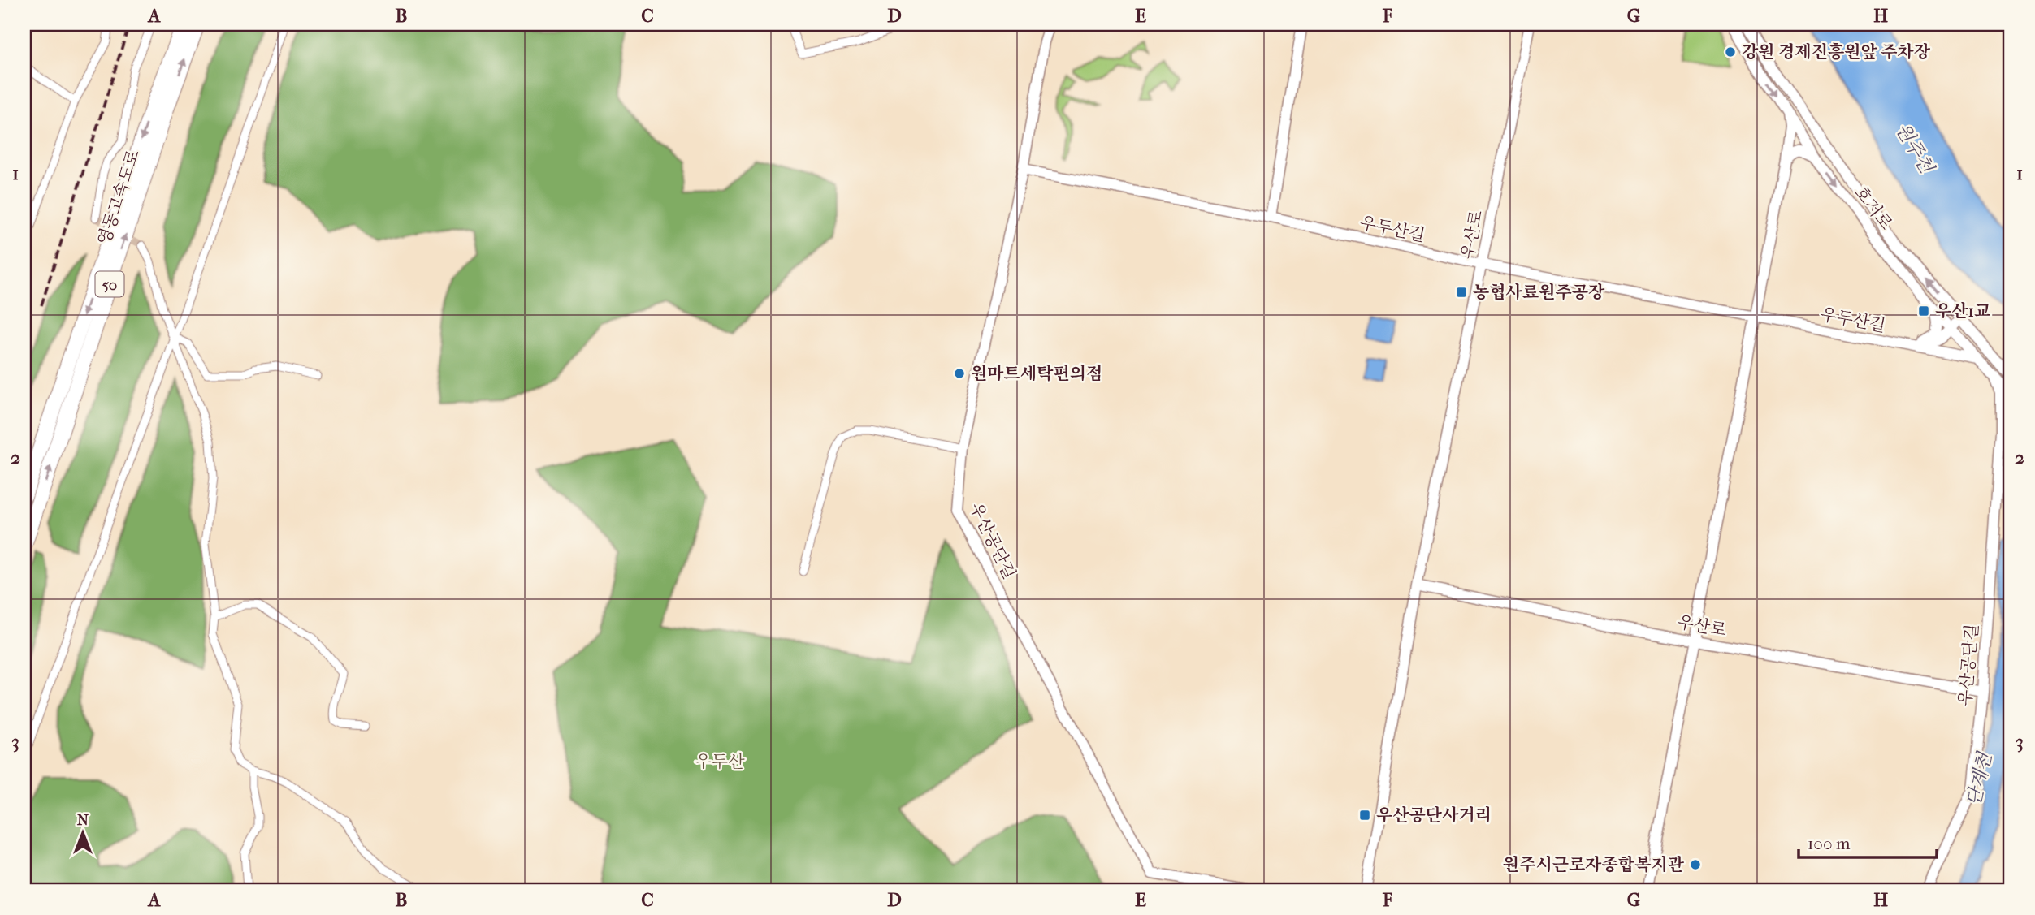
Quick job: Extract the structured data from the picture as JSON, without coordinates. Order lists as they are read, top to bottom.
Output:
{
  "streets": {
    "highway": ["영동고속도로", "50"],
    "street": [
      "호저로",
      "우두산길",
      "우산로",
      "우산공단길"
    ]
  },
  "crossings": [
    ["호저로", "우두산길"],
    ["호저로", "우산공단길"],
    ["우두산길", "우산로"],
    ["우두산길", "우산공단길"],
    ["우산로", "우산공단길"]
  ],
  "water": ["원주천", "단계천"],
  "parks": ["우두산"],
  "places": {
    "other": ["강원 경제진흥원앞 주차장", "원마트세탁편의점", "원주시근로자종합복지관"],
    "transit": ["농협사료원주공장", "우산1교", "우산공단사거리"]
  },
  "scale_bar": "100 m",
  "north": "top",
  "grid": {
    "columns": [
      "A",
      "B",
      "C",
      "D",
      "E",
      "F",
      "G",
      "H"
    ],
    "rows": ["1", "2", "3"]
  }
}
